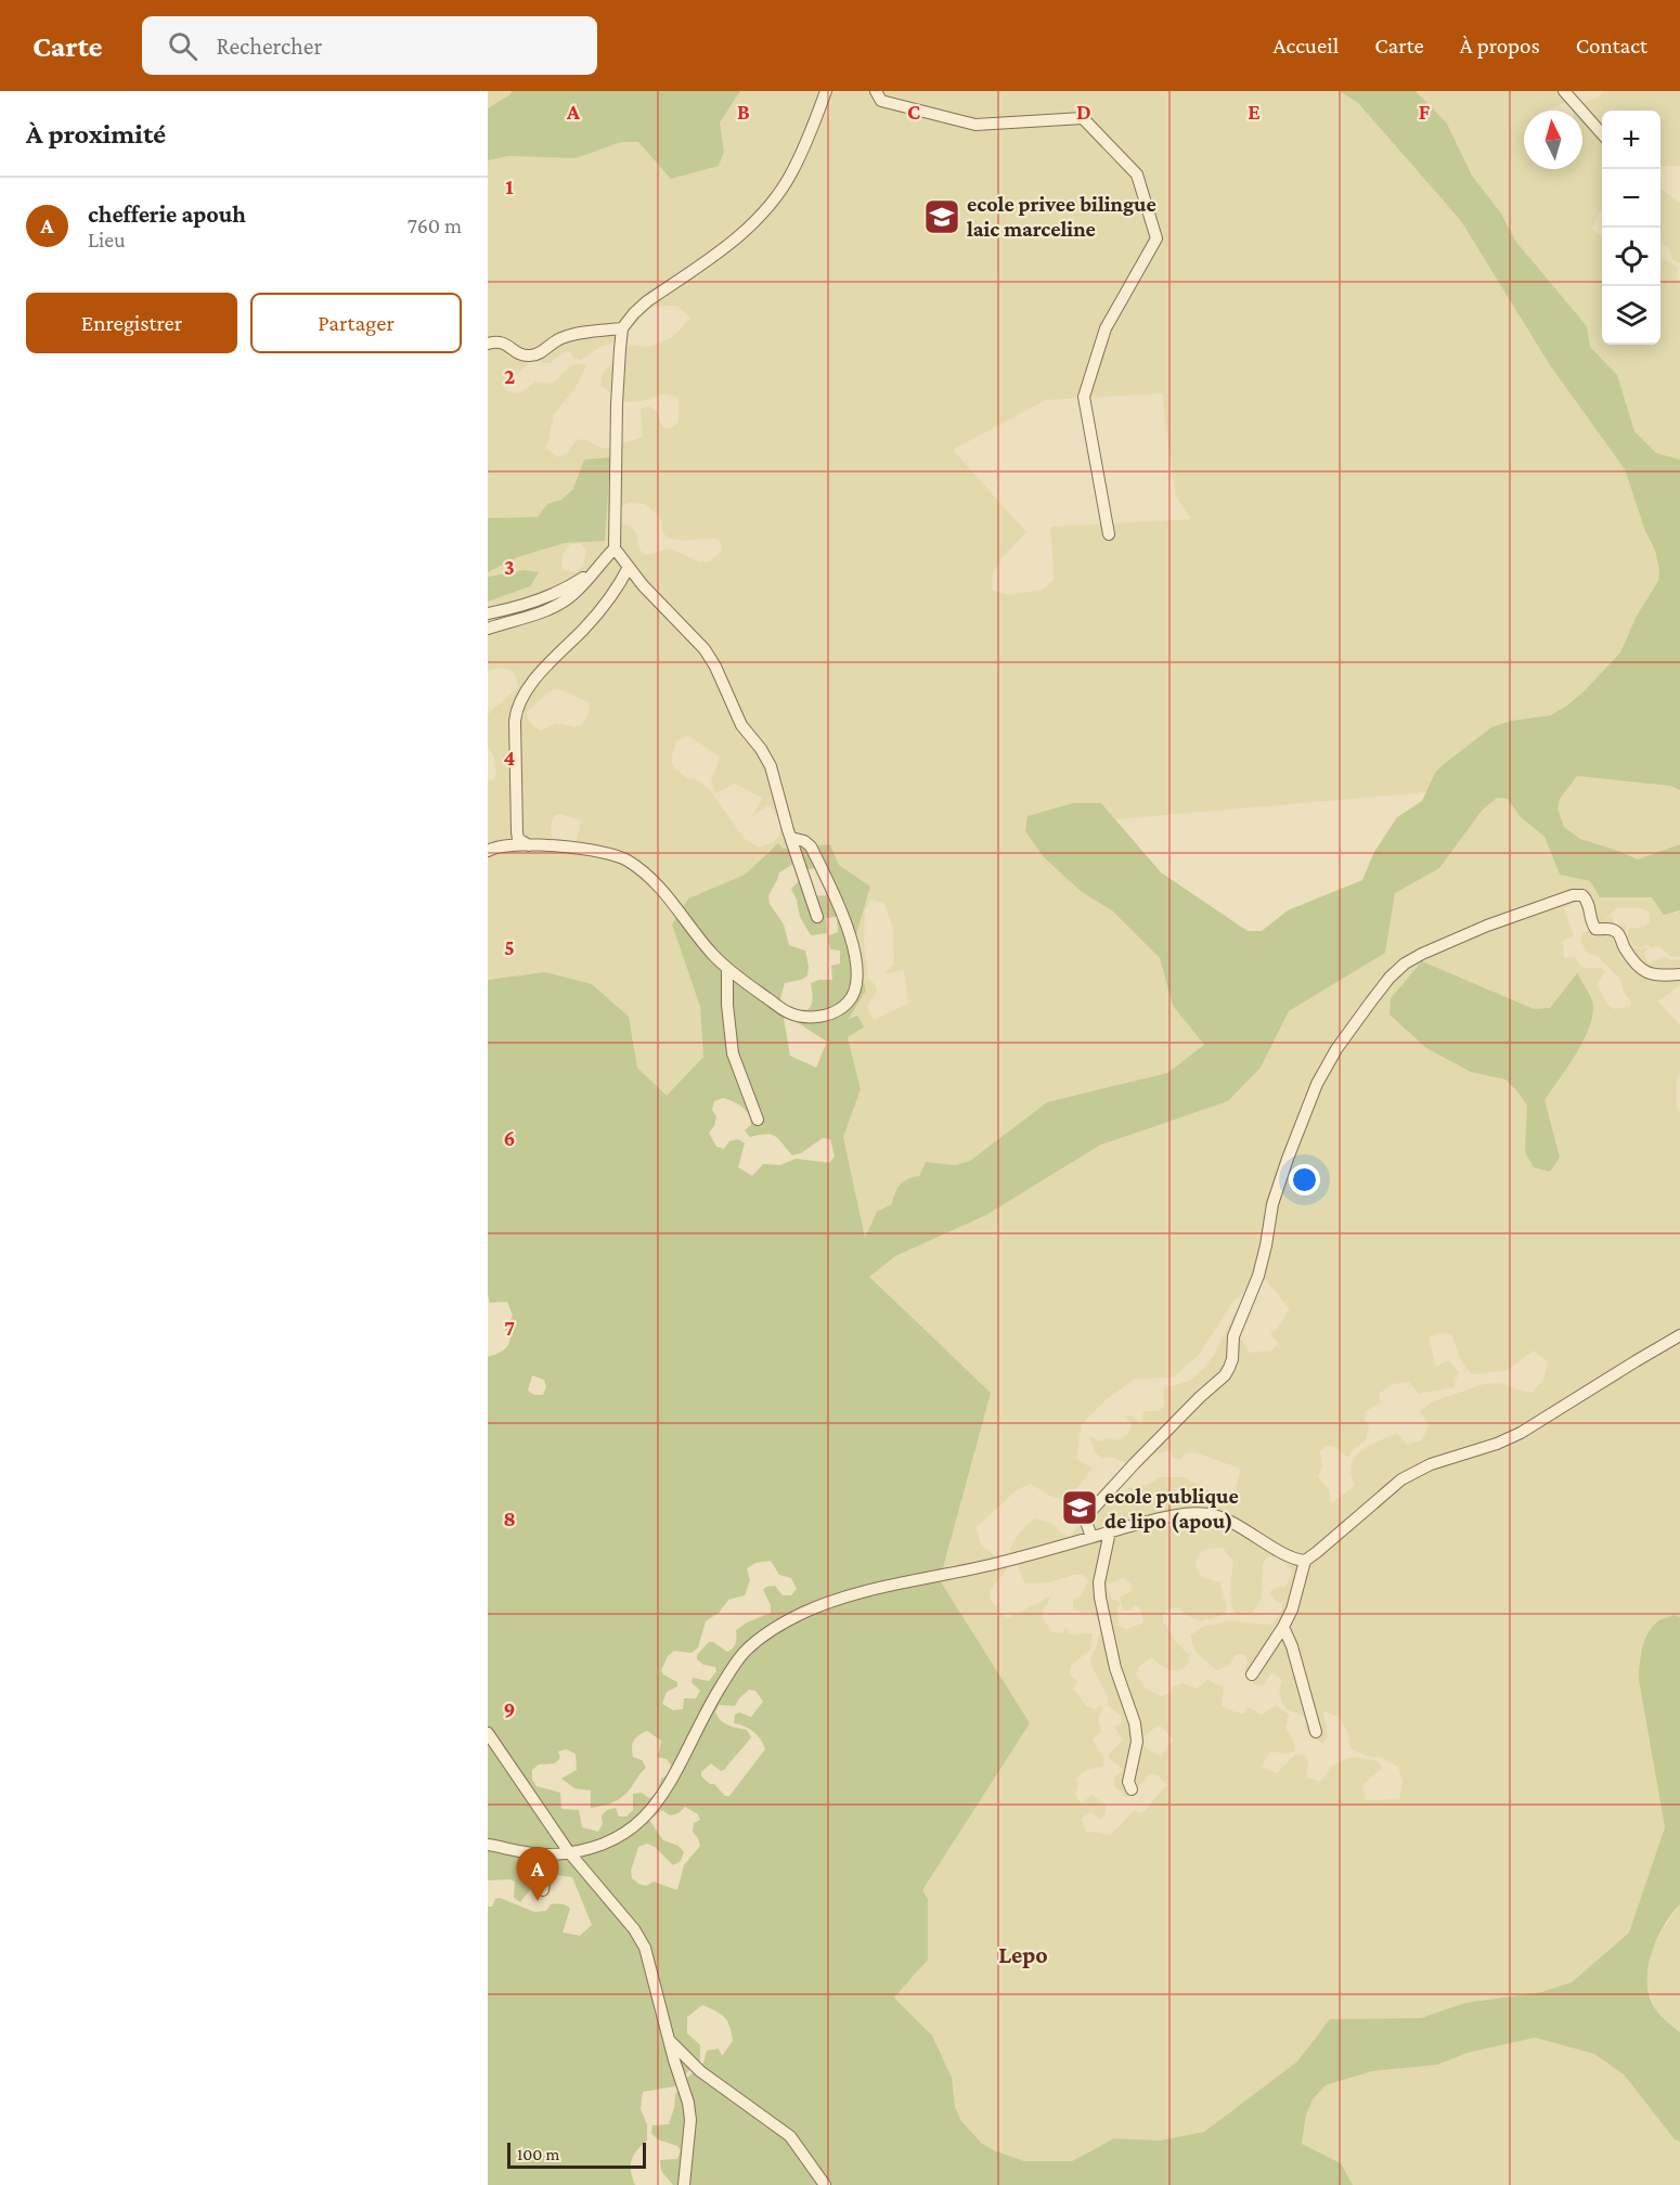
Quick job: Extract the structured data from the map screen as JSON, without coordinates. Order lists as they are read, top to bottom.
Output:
{
  "districts": ["Lepo"],
  "places": {
    "school or university": ["ecole privee bilingue laic marceline", "ecole publique de lipo (apou)"]
  },
  "scale_bar": "100 m",
  "north": "top",
  "page": {
    "header": "Carte",
    "search": "Rechercher",
    "nav": [
      "Accueil",
      "Carte",
      "À propos",
      "Contact"
    ],
    "heading": "À proximité",
    "map_buttons": ["+", "−"],
    "list": [
      {
        "mark": "A",
        "name": "chefferie apouh",
        "note": "Lieu",
        "value": "760 m"
      }
    ],
    "buttons": ["Enregistrer", "Partager"],
    "pins": "A",
    "scale": "100 m"
  },
  "grid": {
    "columns": [
      "A",
      "B",
      "C",
      "D",
      "E",
      "F"
    ],
    "rows": [
      "1",
      "2",
      "3",
      "4",
      "5",
      "6",
      "7",
      "8",
      "9"
    ]
  }
}
